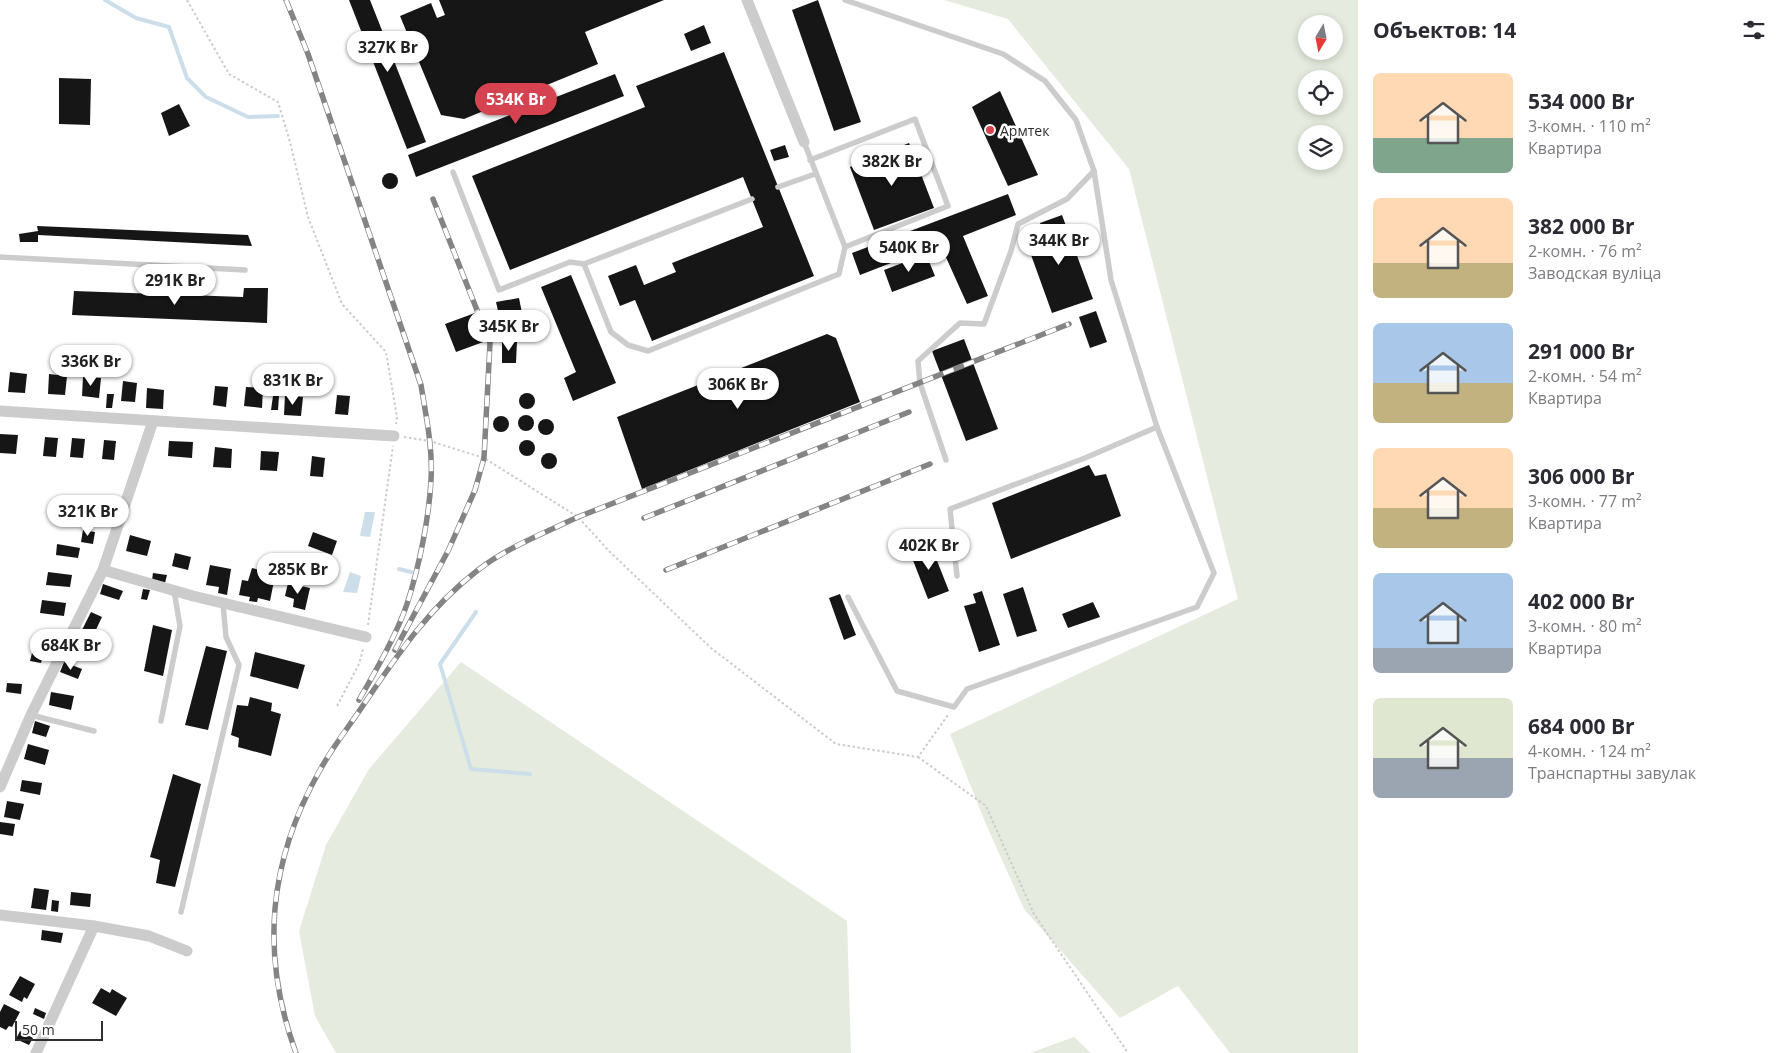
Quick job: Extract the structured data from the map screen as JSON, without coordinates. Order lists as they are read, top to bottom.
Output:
{
  "places": ["Армтек"],
  "scale_bar": "50 m",
  "north": "bottom",
  "page": {
    "heading": "Объектов: 14",
    "price": [
      "327K Br",
      "534K Br",
      "382K Br",
      "344K Br",
      "540K Br",
      "291K Br",
      "345K Br",
      "336K Br",
      "831K Br",
      "306K Br",
      "321K Br",
      "402K Br",
      "285K Br",
      "684K Br"
    ],
    "list": [
      {
        "name": "534 000 Br",
        "note": "3-комн. · 110 m² · Квартира"
      },
      {
        "name": "382 000 Br",
        "note": "2-комн. · 76 m² · Заводская вуліца"
      },
      {
        "name": "291 000 Br",
        "note": "2-комн. · 54 m² · Квартира"
      },
      {
        "name": "306 000 Br",
        "note": "3-комн. · 77 m² · Квартира"
      },
      {
        "name": "402 000 Br",
        "note": "3-комн. · 80 m² · Квартира"
      },
      {
        "name": "684 000 Br",
        "note": "4-комн. · 124 m² · Транспартны завулак"
      }
    ],
    "scale": "50 m"
  }
}
